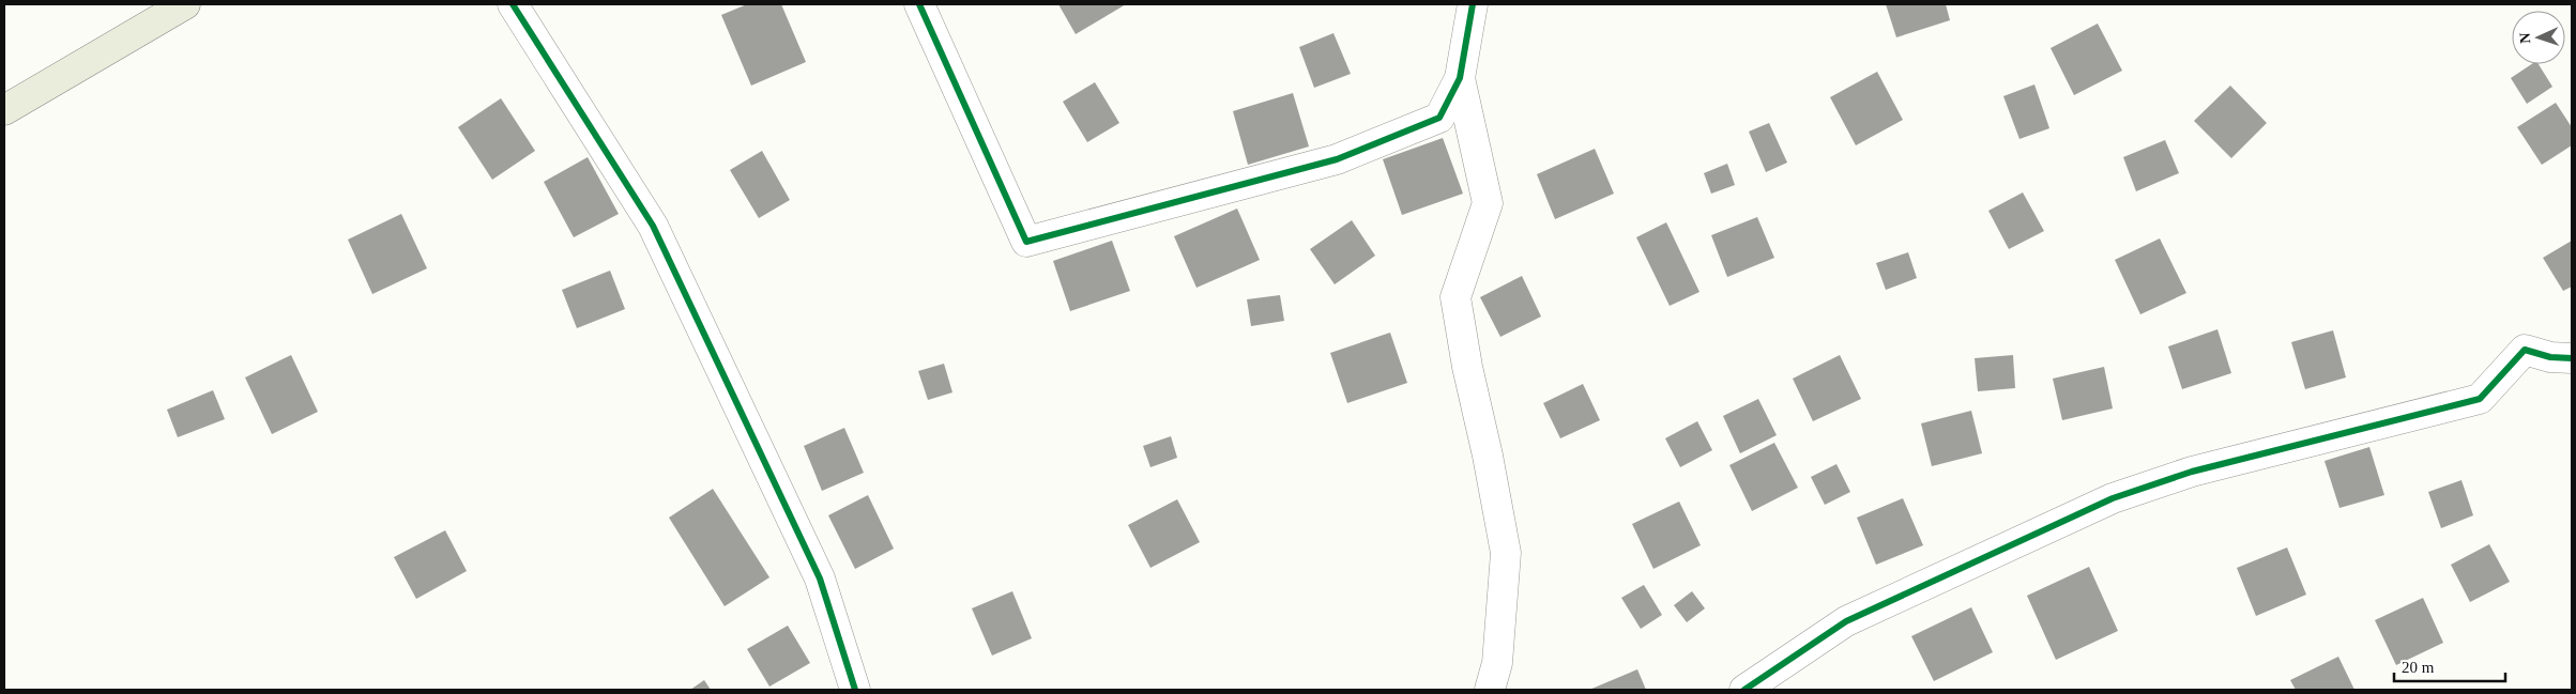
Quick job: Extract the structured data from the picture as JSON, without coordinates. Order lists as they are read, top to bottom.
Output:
{
  "scale_bar": "20 m",
  "north": "left"
}
